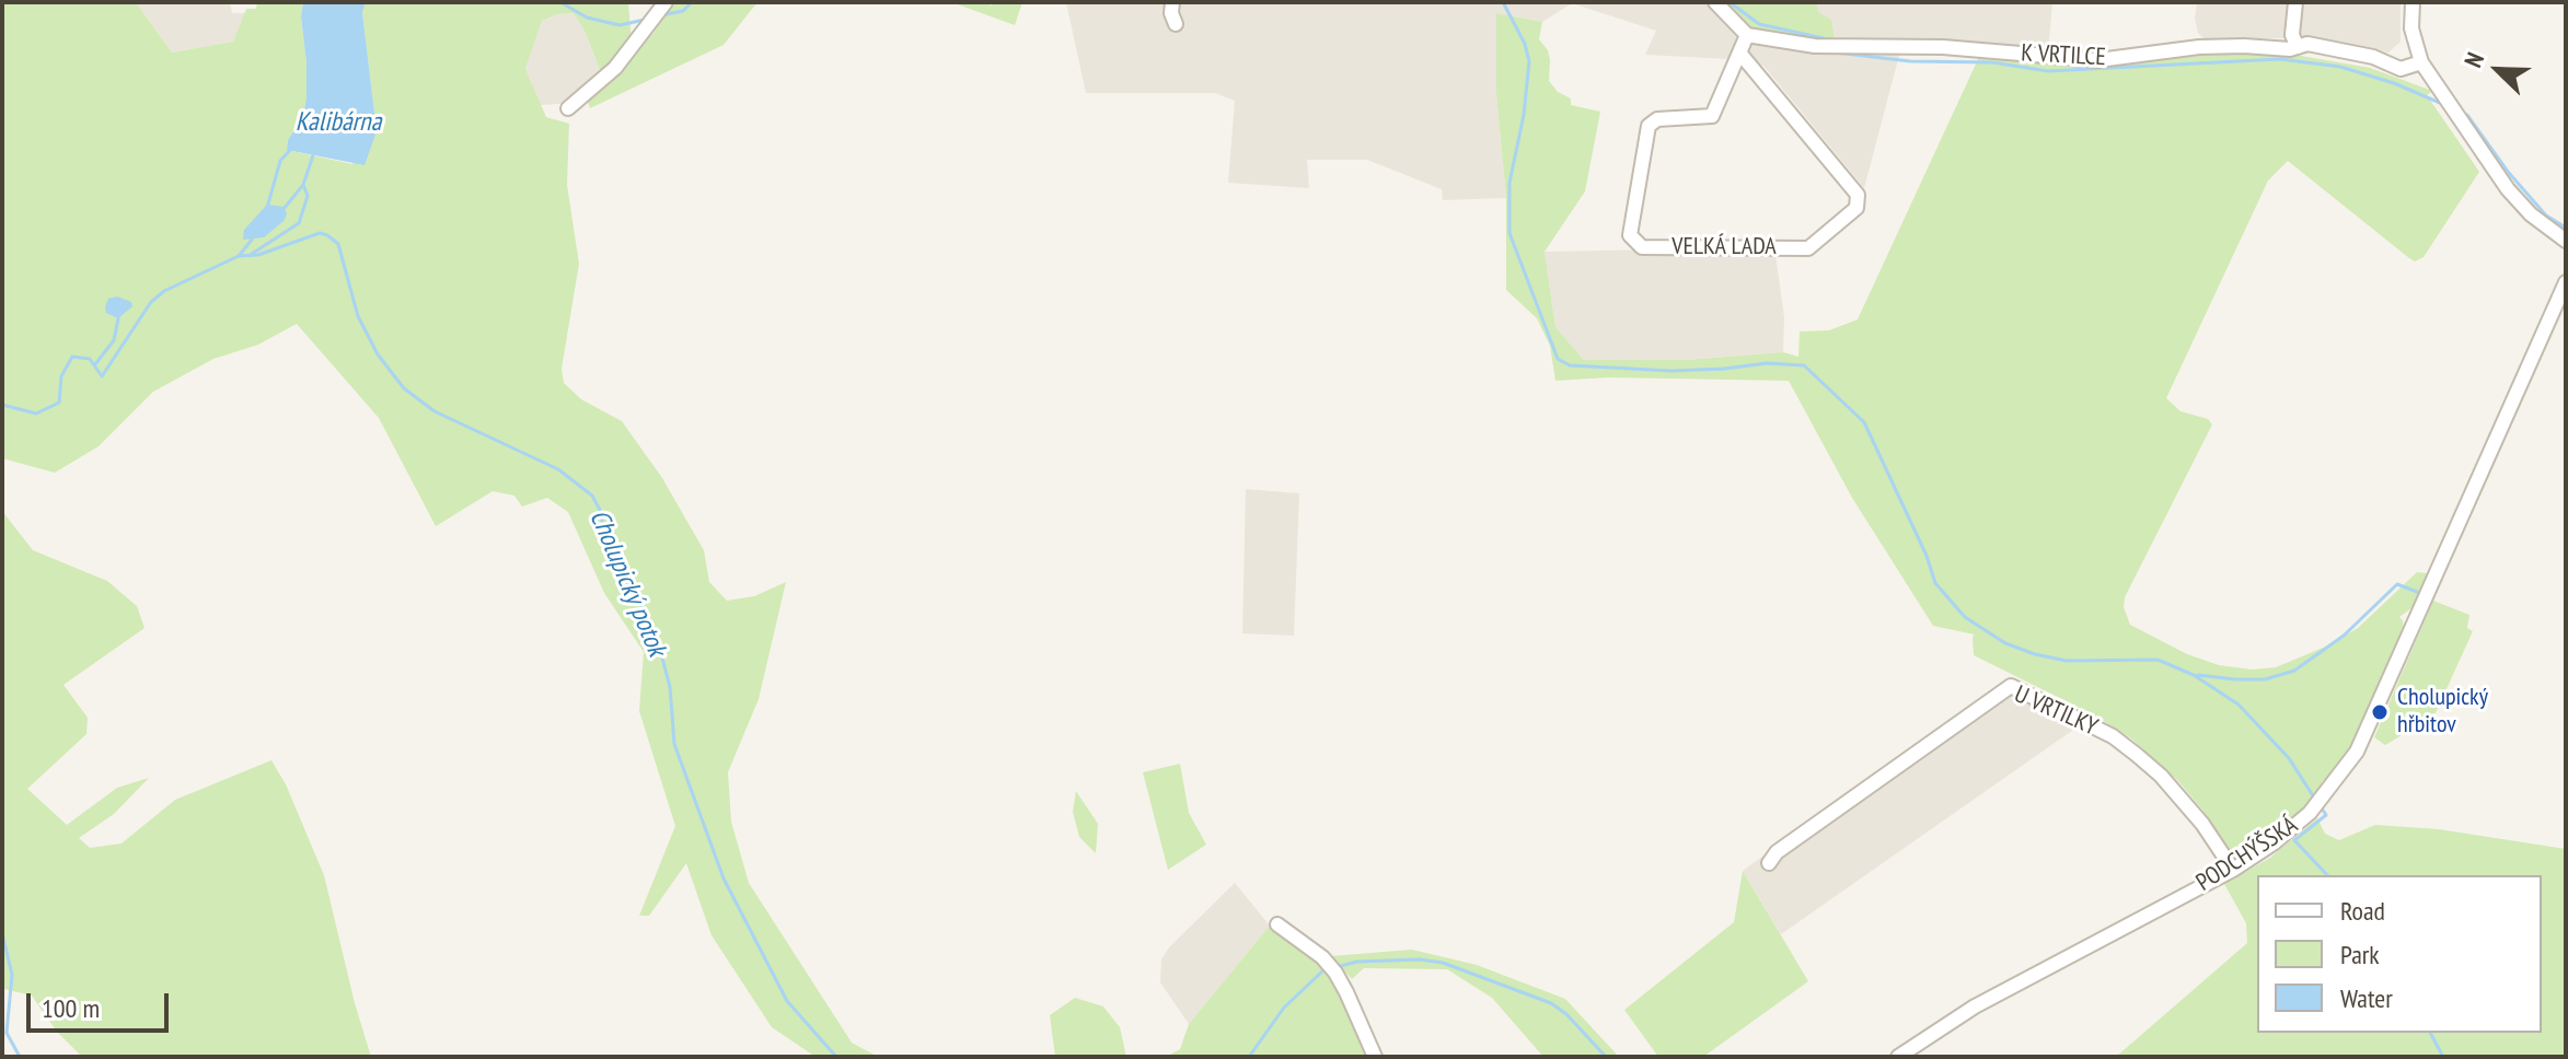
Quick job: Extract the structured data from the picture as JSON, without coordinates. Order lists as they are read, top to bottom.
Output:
{
  "streets": {
    "street": [
      "K VRTILCE",
      "VELKÁ LADA",
      "U VRTILKY",
      "PODCHÝŠSKÁ"
    ]
  },
  "crossings": [
    ["K VRTILCE", "VELKÁ LADA"],
    ["U VRTILKY", "PODCHÝŠSKÁ"]
  ],
  "water": ["Kalibárna", "Cholupický potok"],
  "places": ["Cholupický hřbitov"],
  "legend": ["Road", "Park", "Water"],
  "scale_bar": "100 m",
  "north": "top left"
}
